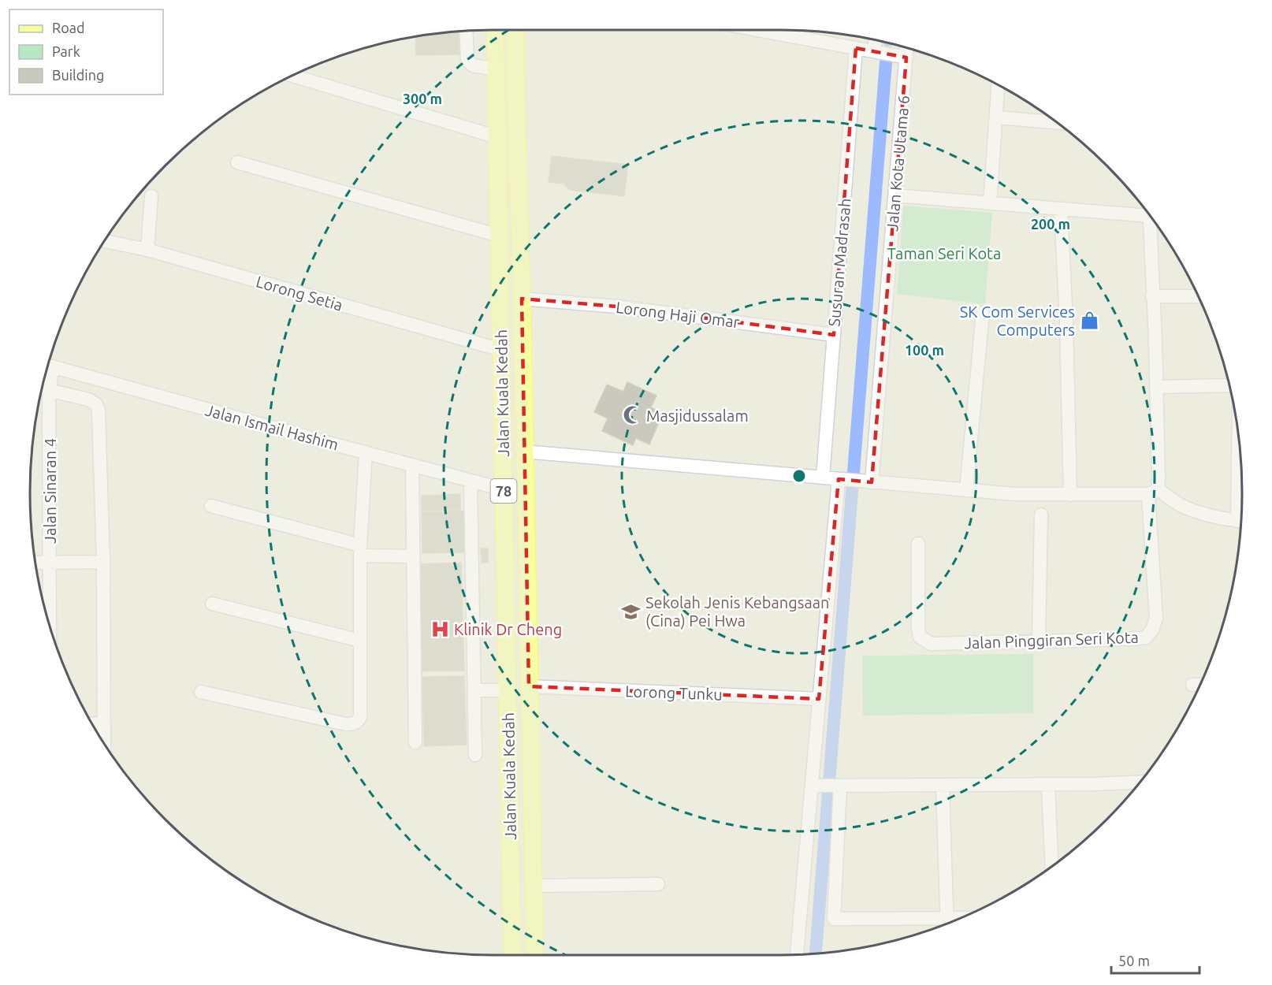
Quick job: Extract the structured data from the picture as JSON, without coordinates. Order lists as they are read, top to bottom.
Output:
{
  "streets": {
    "main road": ["Jalan Kuala Kedah", "78"],
    "street": [
      "Jalan Kota Utama 6",
      "Susuran Madrasah",
      "Lorong Setia",
      "Lorong Haji Omar",
      "Jalan Ismail Hashim",
      "Jalan Sinaran 4",
      "Jalan Pinggiran Seri Kota",
      "Lorong Tunku"
    ]
  },
  "crossings": [
    ["Susuran Madrasah", "Lorong Haji Omar"],
    ["Lorong Setia", "Jalan Kuala Kedah"],
    ["Lorong Haji Omar", "Jalan Kuala Kedah"],
    ["Jalan Kuala Kedah", "Jalan Ismail Hashim"],
    ["Jalan Kuala Kedah", "Lorong Tunku"]
  ],
  "parks": ["Taman Seri Kota"],
  "places": {
    "shop": ["SK Com Services Computers"],
    "mosque": ["Masjidussalam"],
    "school or university": ["Sekolah Jenis Kebangsaan (Cina) Pei Hwa"],
    "hospital": ["Klinik Dr Cheng"]
  },
  "legend": ["Road", "Park", "Building"],
  "scale_bar": "50 m",
  "rings": ["300 m", "200 m", "100 m"]
}
